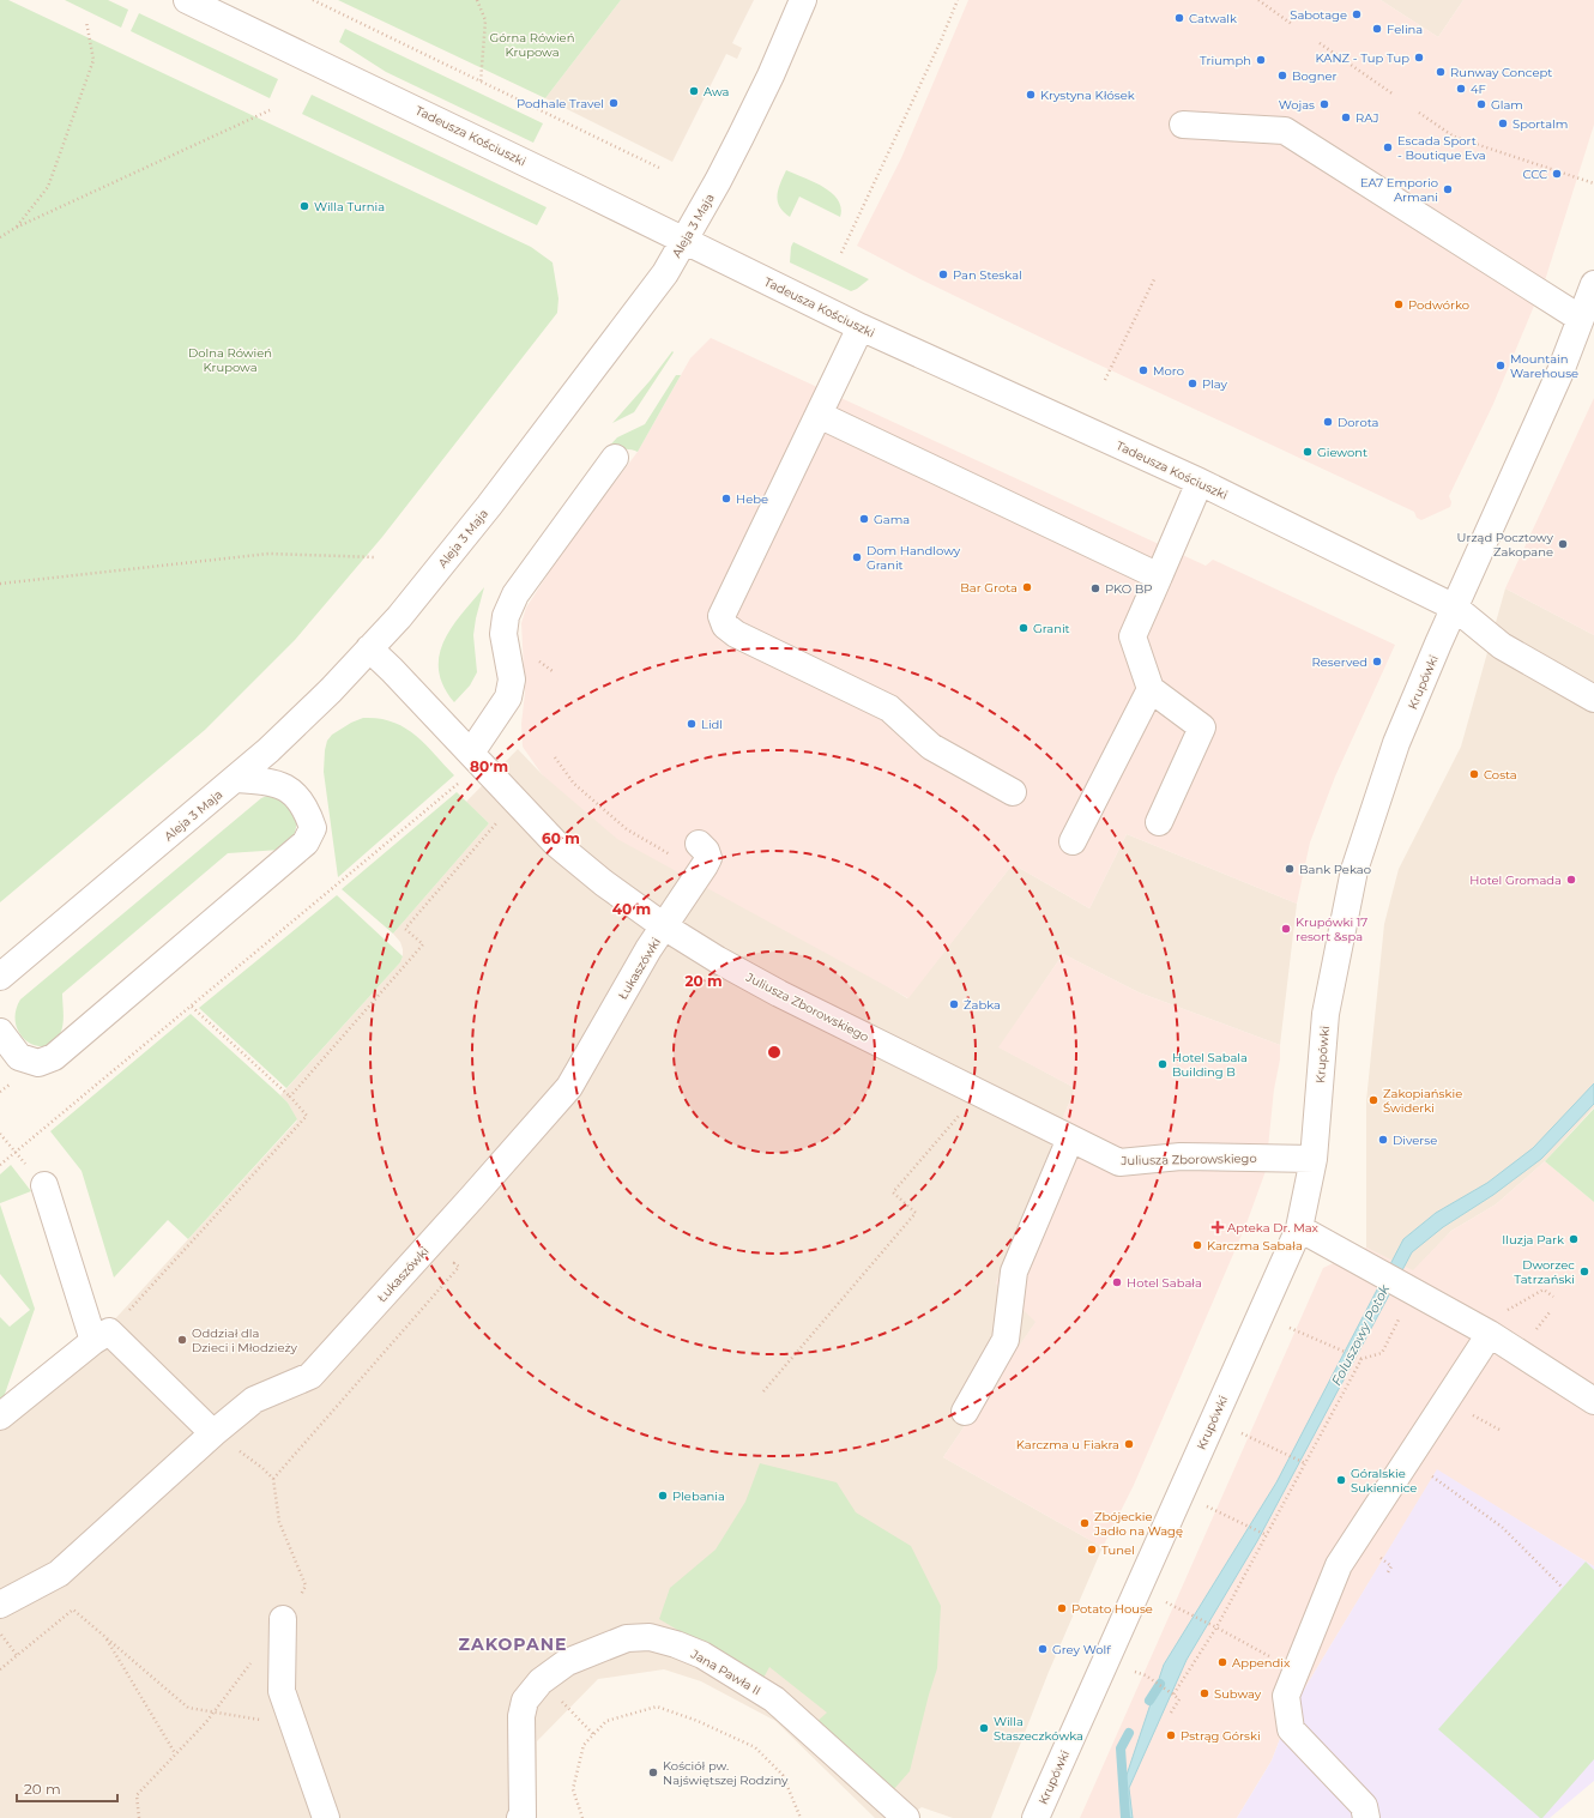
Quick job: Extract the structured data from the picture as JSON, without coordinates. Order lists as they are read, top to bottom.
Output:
{
  "streets": {
    "street": [
      "Tadeusza Kościuszki",
      "Aleja 3 Maja",
      "Krupówki",
      "Łukaszówki",
      "Juliusza Zborowskiego",
      "Jana Pawła II"
    ]
  },
  "crossings": [
    ["Tadeusza Kościuszki", "Aleja 3 Maja"],
    ["Tadeusza Kościuszki", "Krupówki"],
    ["Aleja 3 Maja", "Juliusza Zborowskiego"],
    ["Krupówki", "Juliusza Zborowskiego"],
    ["Łukaszówki", "Juliusza Zborowskiego"]
  ],
  "districts": ["ZAKOPANE"],
  "water": ["Foluszowy Potok"],
  "parks": ["Górna Rówień Krupowa", "Dolna Rówień Krupowa"],
  "places": {
    "other": [
      "Sabotage",
      "Catwalk",
      "Felina",
      "KANZ - Tup Tup",
      "Triumph",
      "Runway Concept",
      "Bogner",
      "4F",
      "Awa",
      "Krystyna Kłósek",
      "Podhale Travel",
      "Wojas",
      "Glam",
      "RAJ",
      "Sportalm",
      "Escada Sport - Boutique Eva",
      "CCC",
      "EA7 Emporio Armani",
      "Willa Turnia",
      "Pan Steskal",
      "Podwórko",
      "Mountain Warehouse",
      "Moro",
      "Play",
      "Dorota",
      "Giewont",
      "Hebe",
      "Gama",
      "Urząd Pocztowy Zakopane",
      "Dom Handlowy Granit",
      "Bar Grota",
      "PKO BP",
      "Granit",
      "Reserved",
      "Lidl",
      "Costa",
      "Bank Pekao",
      "Hotel Gromada",
      "Krupówki 17 resort &spa",
      "Żabka",
      "Hotel Sabala Building B",
      "Zakopiańskie Świderki",
      "Diverse",
      "Iluzja Park",
      "Karczma Sabała",
      "Dworzec Tatrzański",
      "Hotel Sabała",
      "Oddział dla Dzieci i Młodzieży",
      "Karczma u Fiakra",
      "Góralskie Sukiennice",
      "Plebania",
      "Zbójeckie Jadło na Wagę",
      "Tunel",
      "Potato House",
      "Grey Wolf",
      "Appendix",
      "Subway",
      "Willa Staszeczkówka",
      "Pstrąg Górski",
      "Kościół pw. Najświętszej Rodziny"
    ],
    "health": ["Apteka Dr. Max"]
  },
  "scale_bar": "20 m",
  "rings": [
    "80 m",
    "60 m",
    "40 m",
    "20 m"
  ]
}
